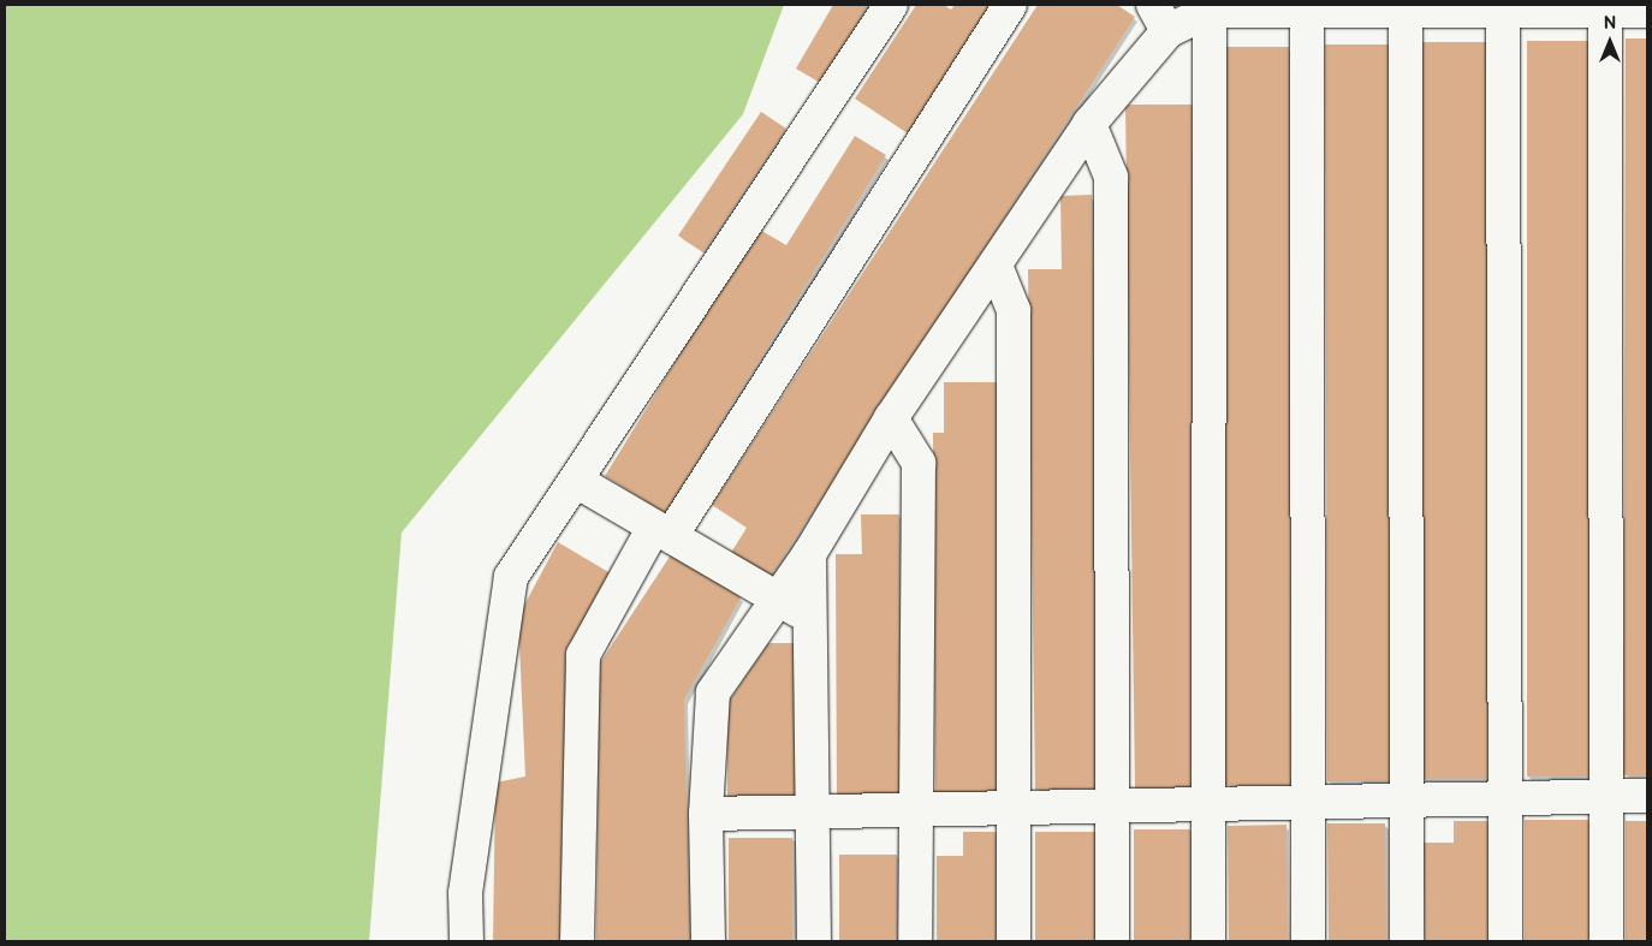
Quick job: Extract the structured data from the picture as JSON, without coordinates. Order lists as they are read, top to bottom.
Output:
{
  "north": "top"
}
